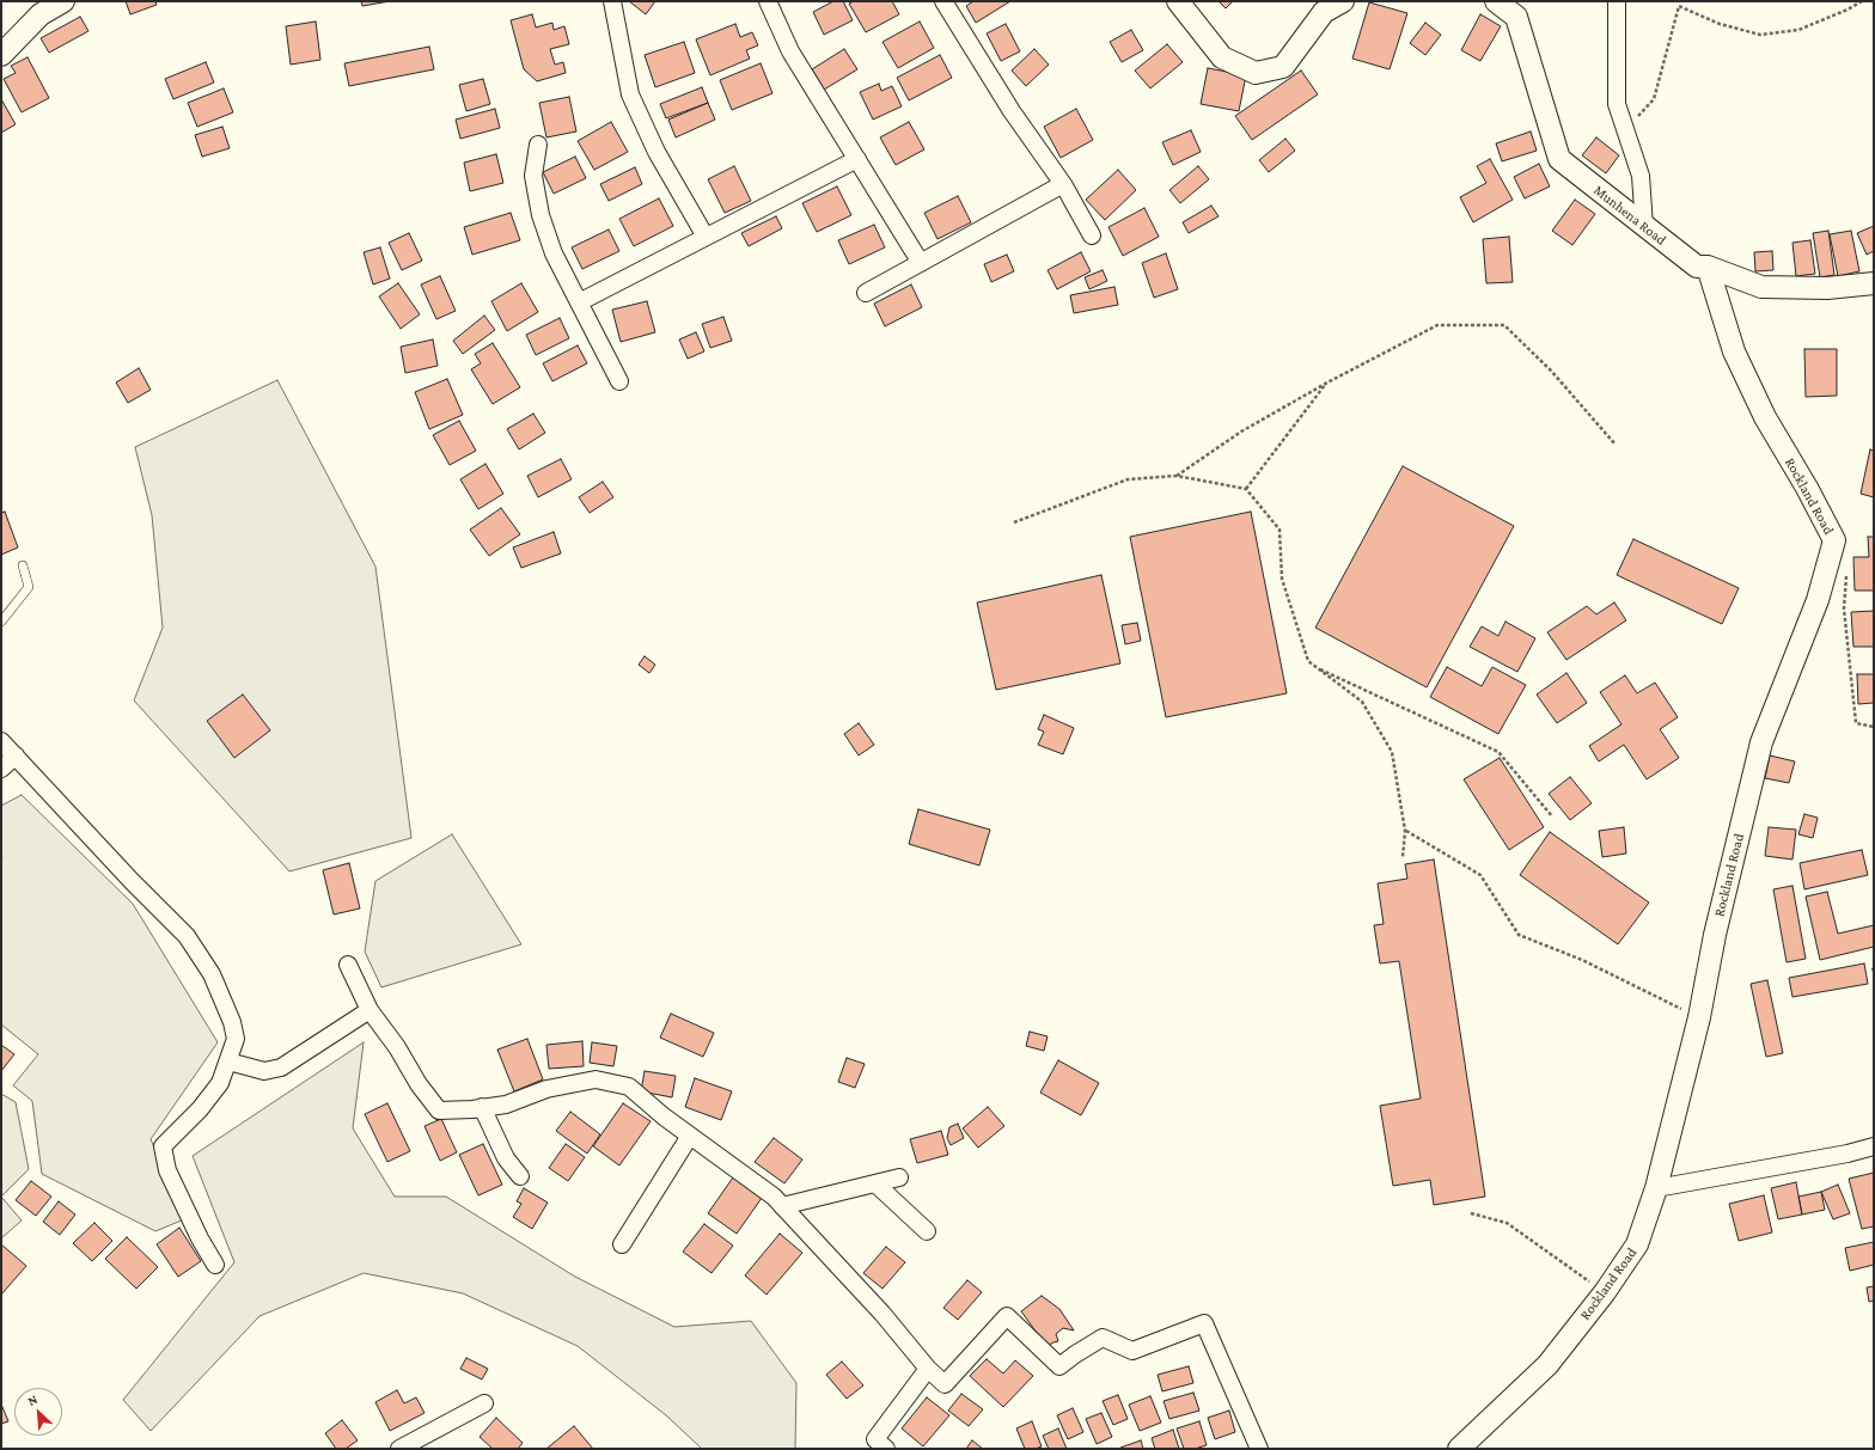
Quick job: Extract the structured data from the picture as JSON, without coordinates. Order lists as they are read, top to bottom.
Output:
{
  "streets": {
    "street": ["Munhena Road", "Rockland Road"]
  },
  "crossings": [
    ["Munhena Road", "Rockland Road"]
  ],
  "north": "top left"
}
